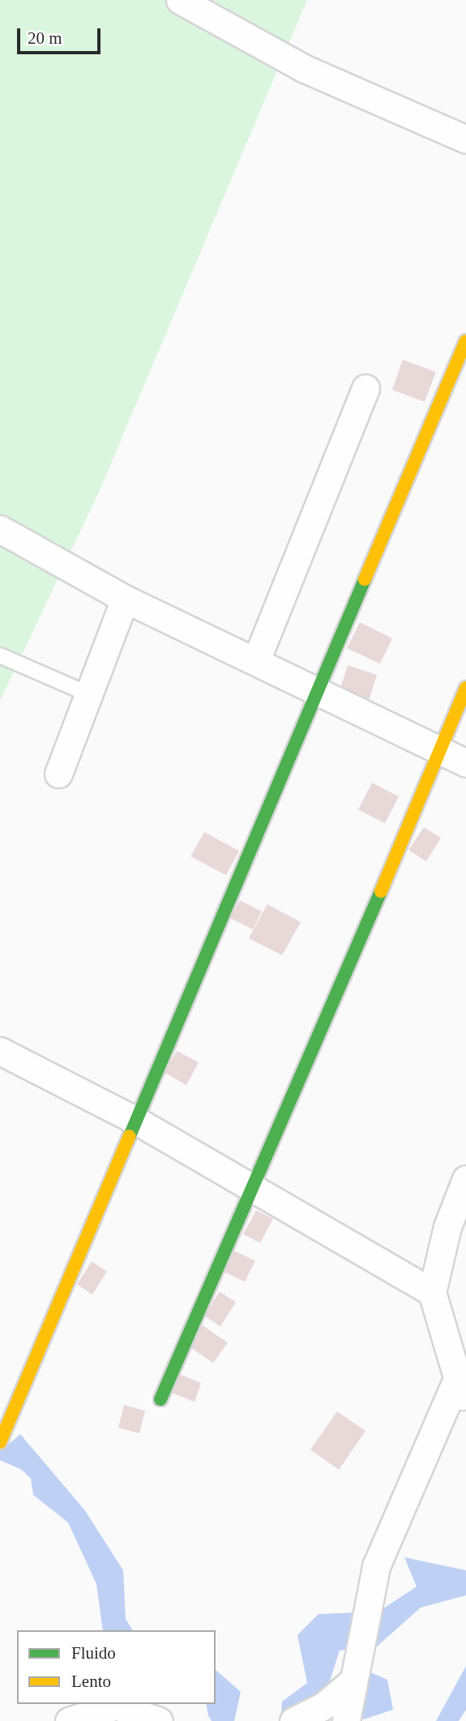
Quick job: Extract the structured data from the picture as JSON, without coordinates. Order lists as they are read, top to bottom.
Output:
{
  "legend": ["Fluido", "Lento"],
  "scale_bar": "20 m"
}
